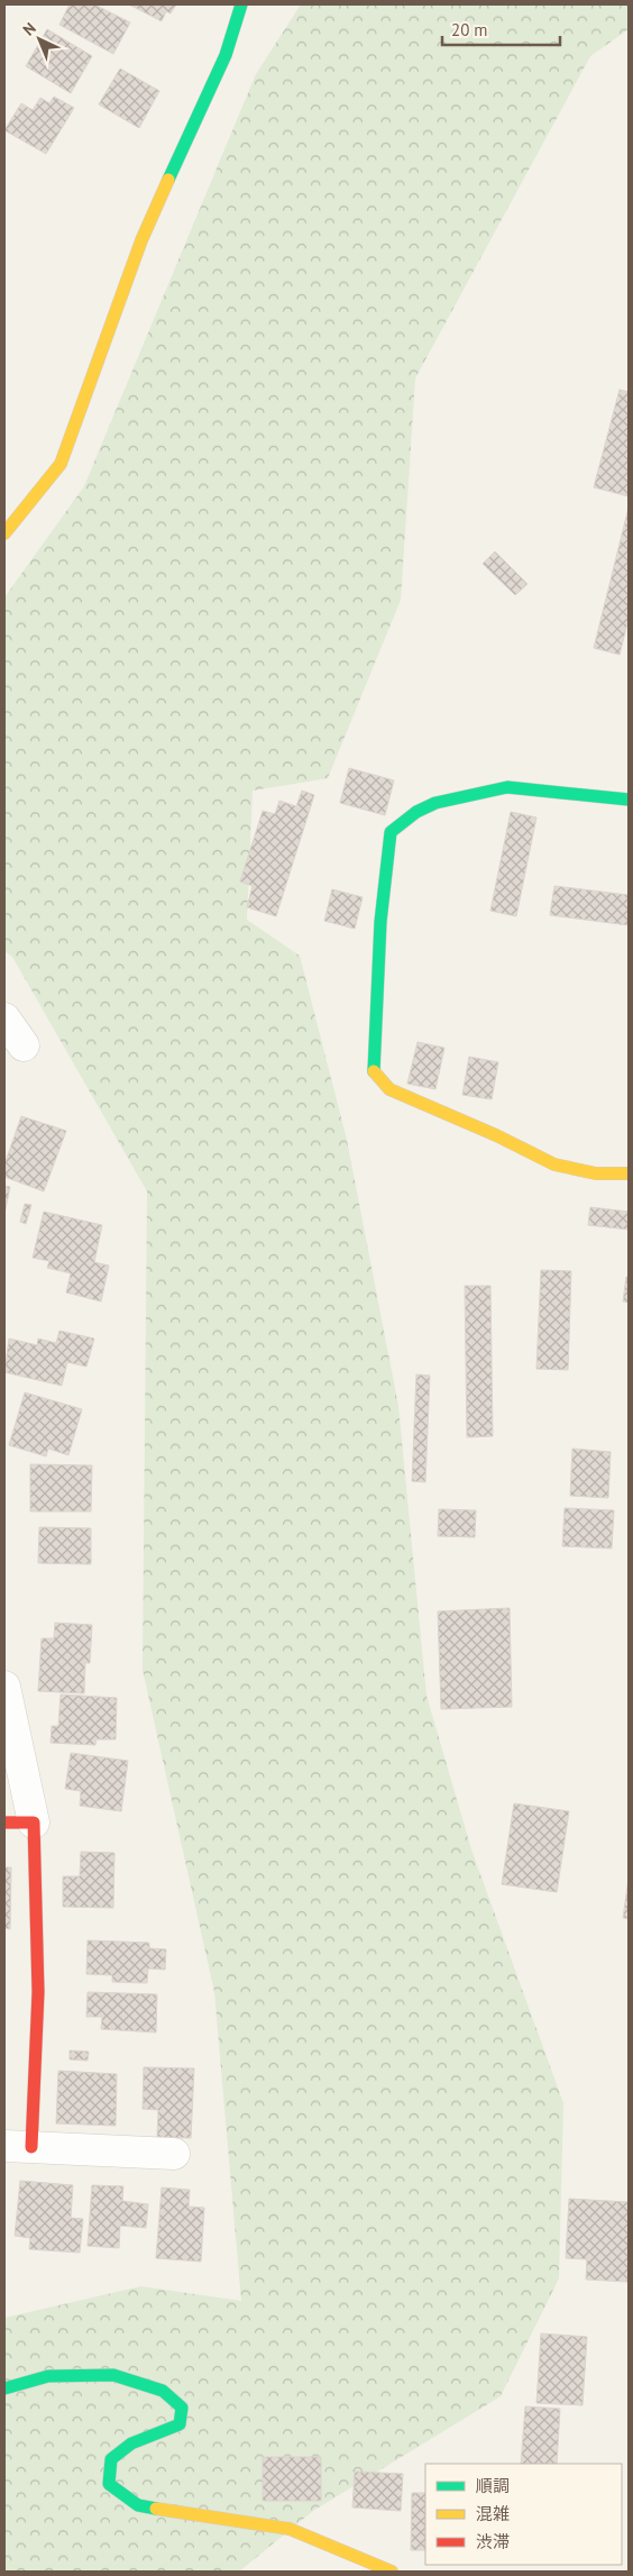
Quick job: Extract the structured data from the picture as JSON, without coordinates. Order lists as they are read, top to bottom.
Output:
{
  "legend": ["順調", "混雑", "渋滞"],
  "scale_bar": "20 m",
  "north": "top left"
}
